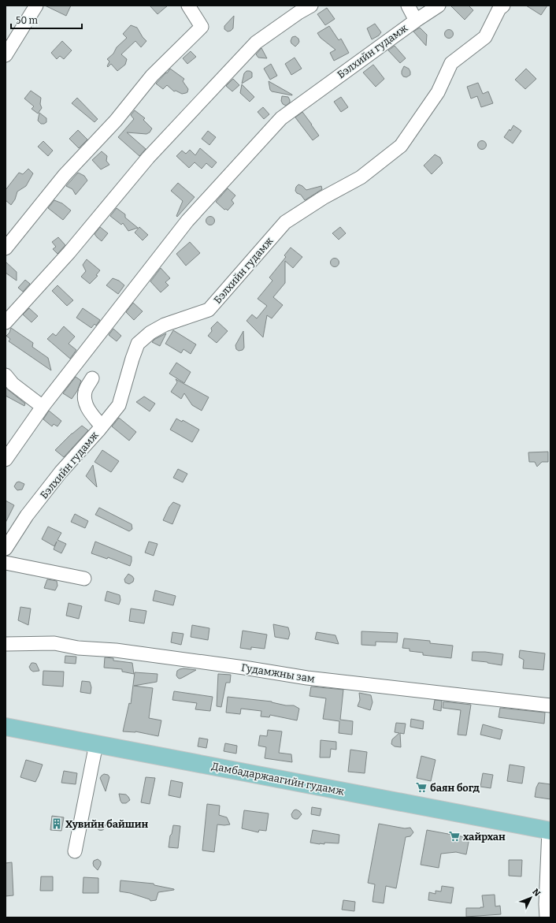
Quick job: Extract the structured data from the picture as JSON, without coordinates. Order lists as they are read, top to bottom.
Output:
{
  "streets": {
    "main road": ["Дамбадаржаагийн гудамж"],
    "street": ["Бэлхийн гудамж", "Гудамжны зам"]
  },
  "places": {
    "supermarket": ["баян богд", "хайрхан"],
    "building": ["Хувийн байшин"]
  },
  "scale_bar": "50 m",
  "north": "top right"
}
